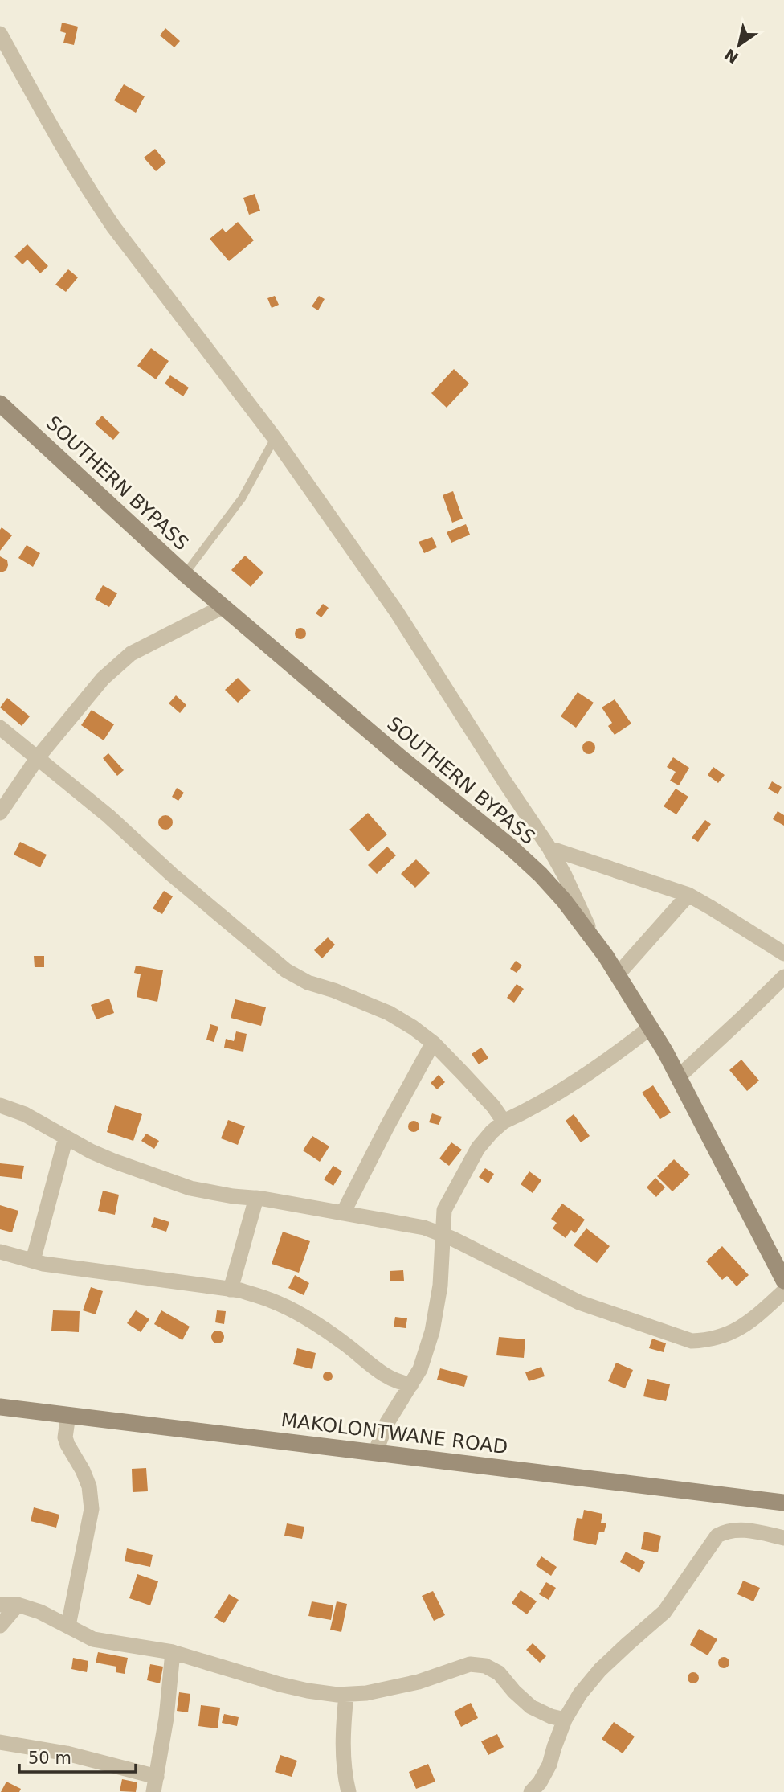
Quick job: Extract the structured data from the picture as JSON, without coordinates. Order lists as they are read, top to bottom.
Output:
{
  "streets": {
    "street": ["SOUTHERN BYPASS", "MAKOLONTWANE ROAD"]
  },
  "scale_bar": "50 m",
  "north": "bottom left"
}
